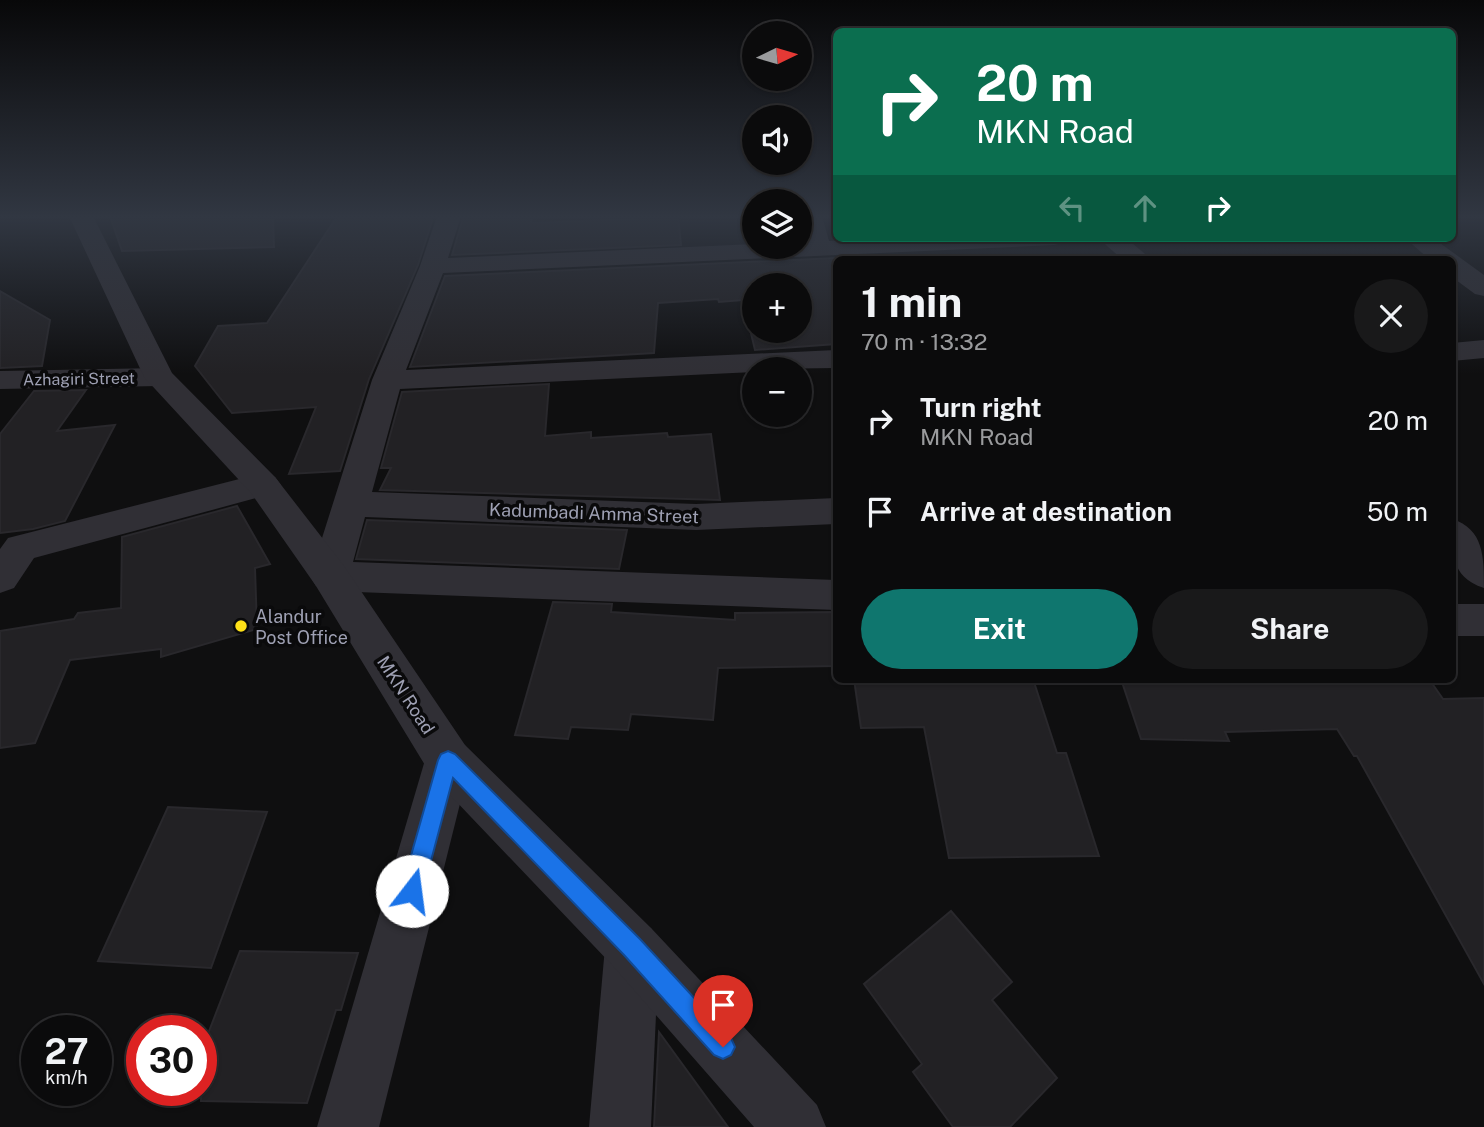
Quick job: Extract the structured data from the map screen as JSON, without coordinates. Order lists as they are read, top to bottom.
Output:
{
  "streets": {
    "street": ["Azhagiri Street", "Kadumbadi Amma Street", "MKN Road"]
  },
  "crossings": [
    ["Azhagiri Street", "MKN Road"]
  ],
  "places": ["Alandur Post Office"],
  "north": "right",
  "page": {
    "map_buttons": ["+", "−"],
    "turn": ["20 m", "MKN Road"],
    "heading": ["1 min", "70 m · 13:32"],
    "list": [
      {
        "name": "Turn right",
        "note": "MKN Road",
        "value": "20 m"
      },
      {
        "name": "Arrive at destination",
        "value": "50 m"
      }
    ],
    "buttons": ["Exit", "Share"],
    "speed": "27 km/h",
    "limit": "30"
  }
}
